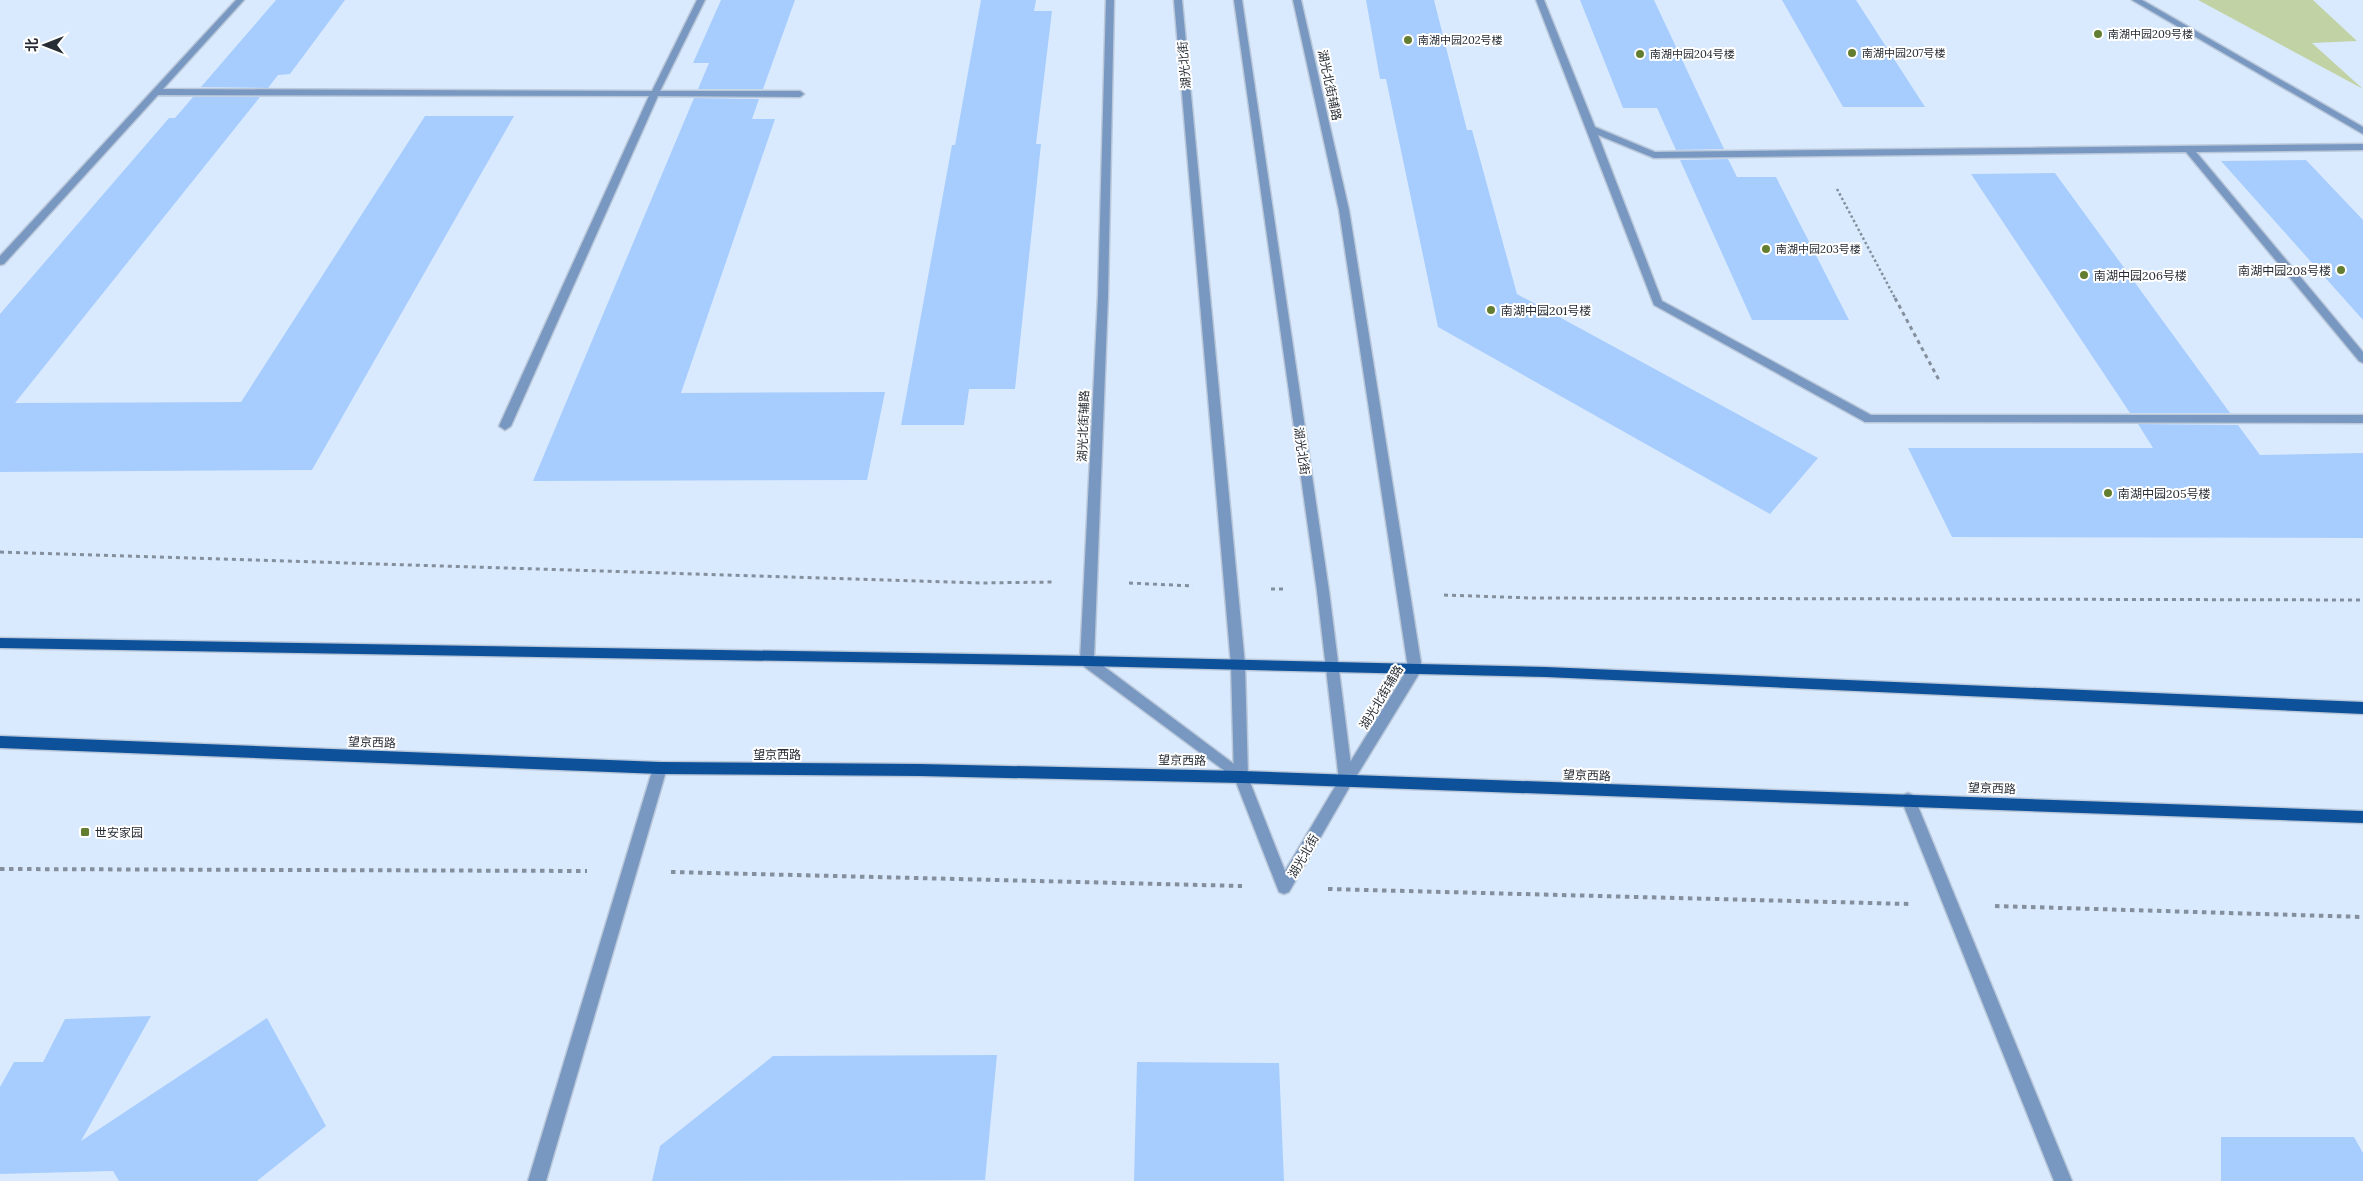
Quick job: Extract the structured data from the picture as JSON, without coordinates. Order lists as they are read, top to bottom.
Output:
{
  "streets": {
    "main road": ["望京西路"],
    "street": ["湖光北街", "湖光北街辅路"]
  },
  "crossings": [
    ["湖光北街", "湖光北街辅路"],
    ["湖光北街", "望京西路"],
    ["湖光北街辅路", "望京西路"]
  ],
  "places": {
    "other": [
      "南湖中园209号楼",
      "南湖中园202号楼",
      "南湖中园207号楼",
      "南湖中园204号楼",
      "南湖中园203号楼",
      "南湖中园208号楼",
      "南湖中园206号楼",
      "南湖中园201号楼",
      "南湖中园205号楼"
    ],
    "transit": ["世安家园"]
  },
  "north": "left"
}
